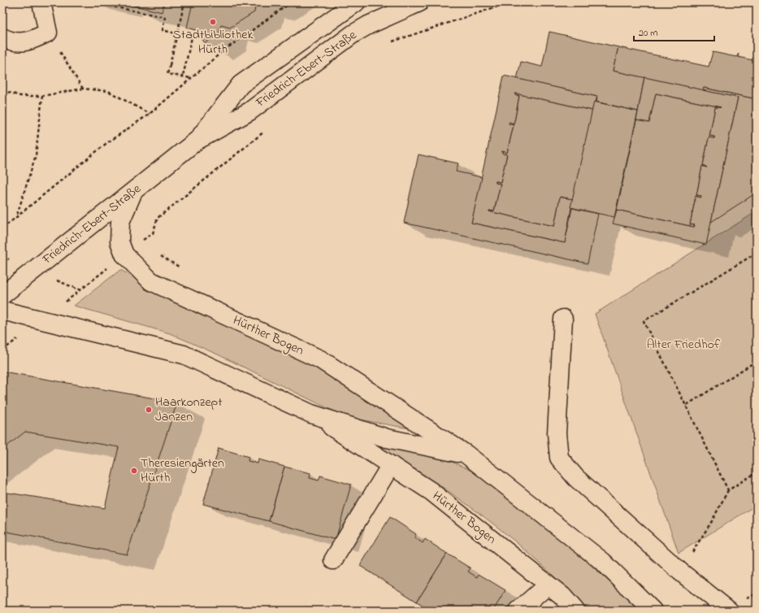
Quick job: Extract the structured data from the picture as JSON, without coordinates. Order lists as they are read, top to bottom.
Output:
{
  "streets": {
    "street": ["Friedrich-Ebert-Straße", "Hürther Bogen"]
  },
  "crossings": [
    ["Friedrich-Ebert-Straße", "Hürther Bogen"]
  ],
  "parks": ["Alter Friedhof"],
  "places": ["Stadtbibliothek Hürth", "Haarkonzept Janzen", "Theresiengärten Hürth"],
  "scale_bar": "20 m"
}
